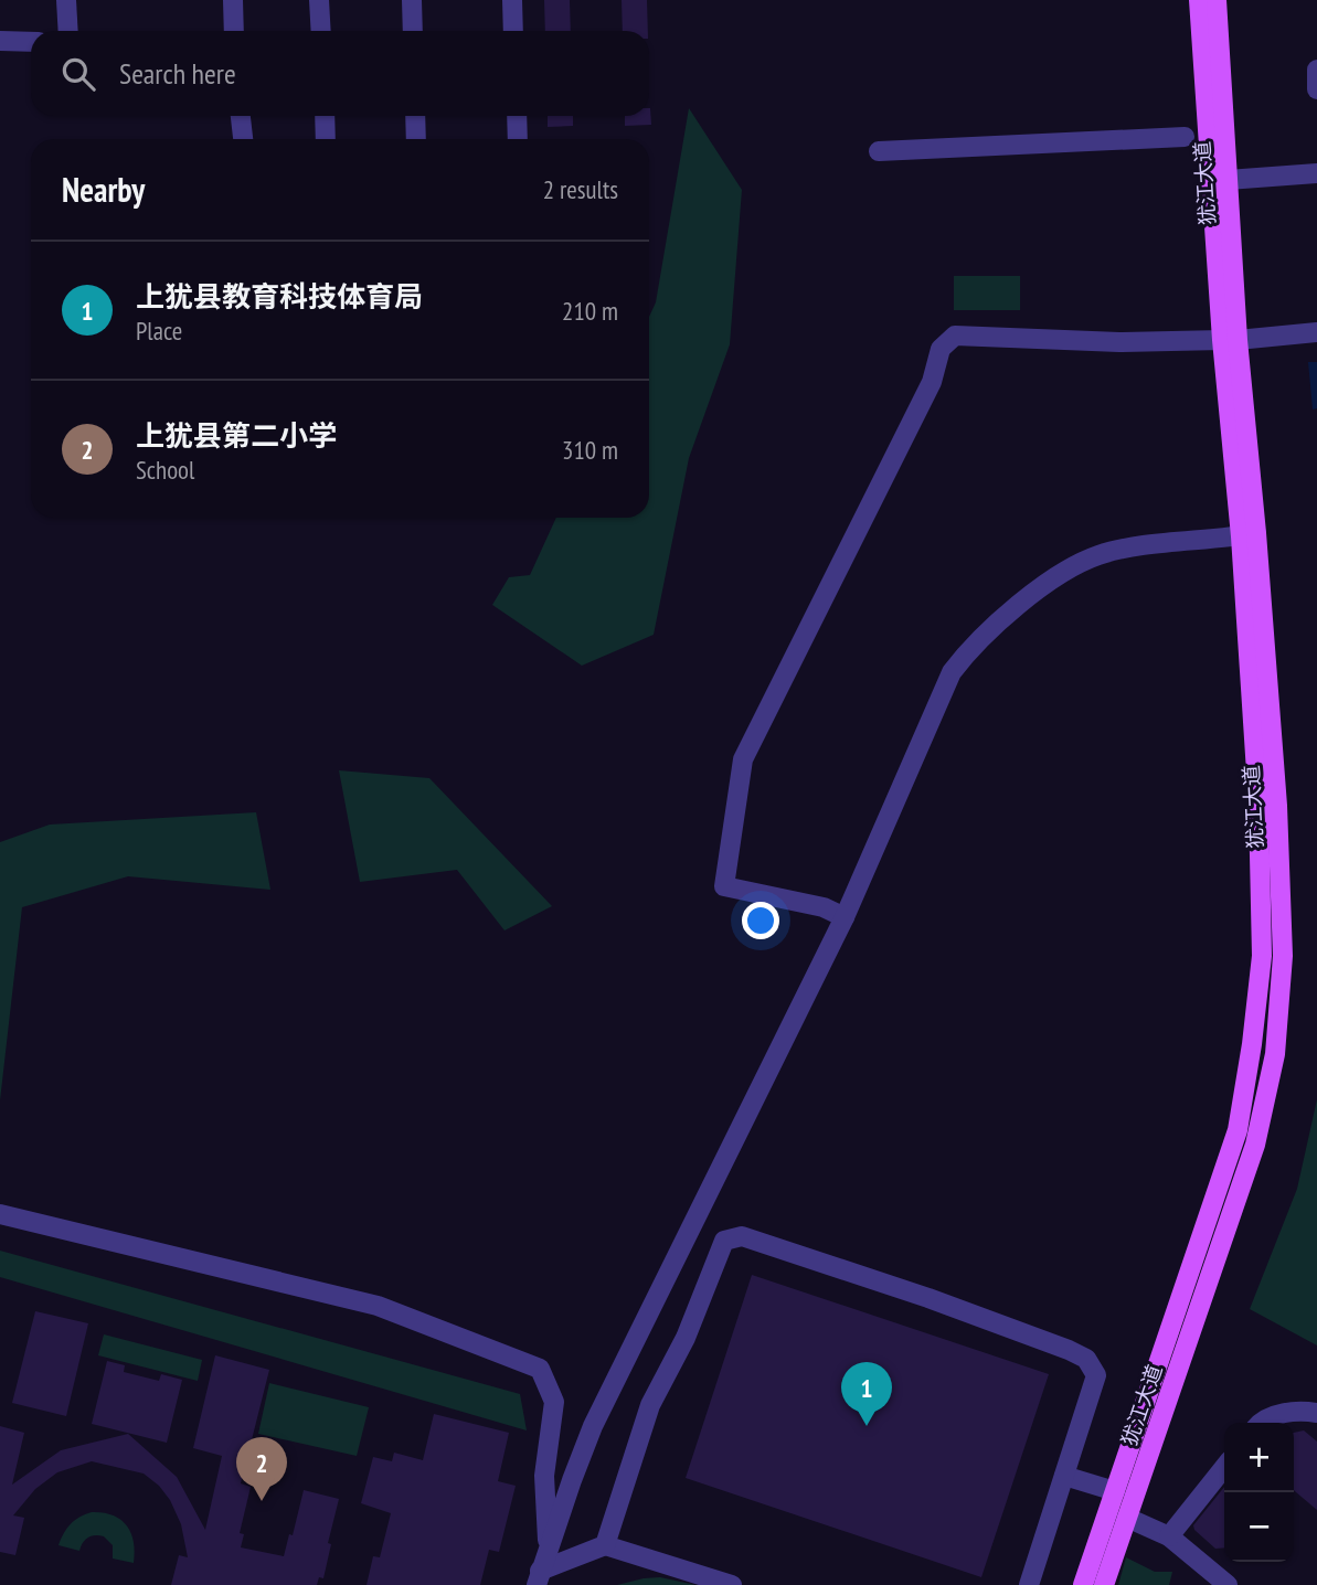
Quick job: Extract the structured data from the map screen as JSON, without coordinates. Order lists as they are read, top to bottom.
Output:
{
  "streets": {
    "main road": ["犹江大道"]
  },
  "page": {
    "search": "Search here",
    "heading": ["Nearby", "2 results"],
    "list": [
      {
        "mark": "1",
        "name": "上犹县教育科技体育局",
        "note": "Place",
        "value": "210 m"
      },
      {
        "mark": "2",
        "name": "上犹县第二小学",
        "note": "School",
        "value": "310 m"
      }
    ],
    "pins": ["1", "2"],
    "map_buttons": ["+", "−"]
  }
}
